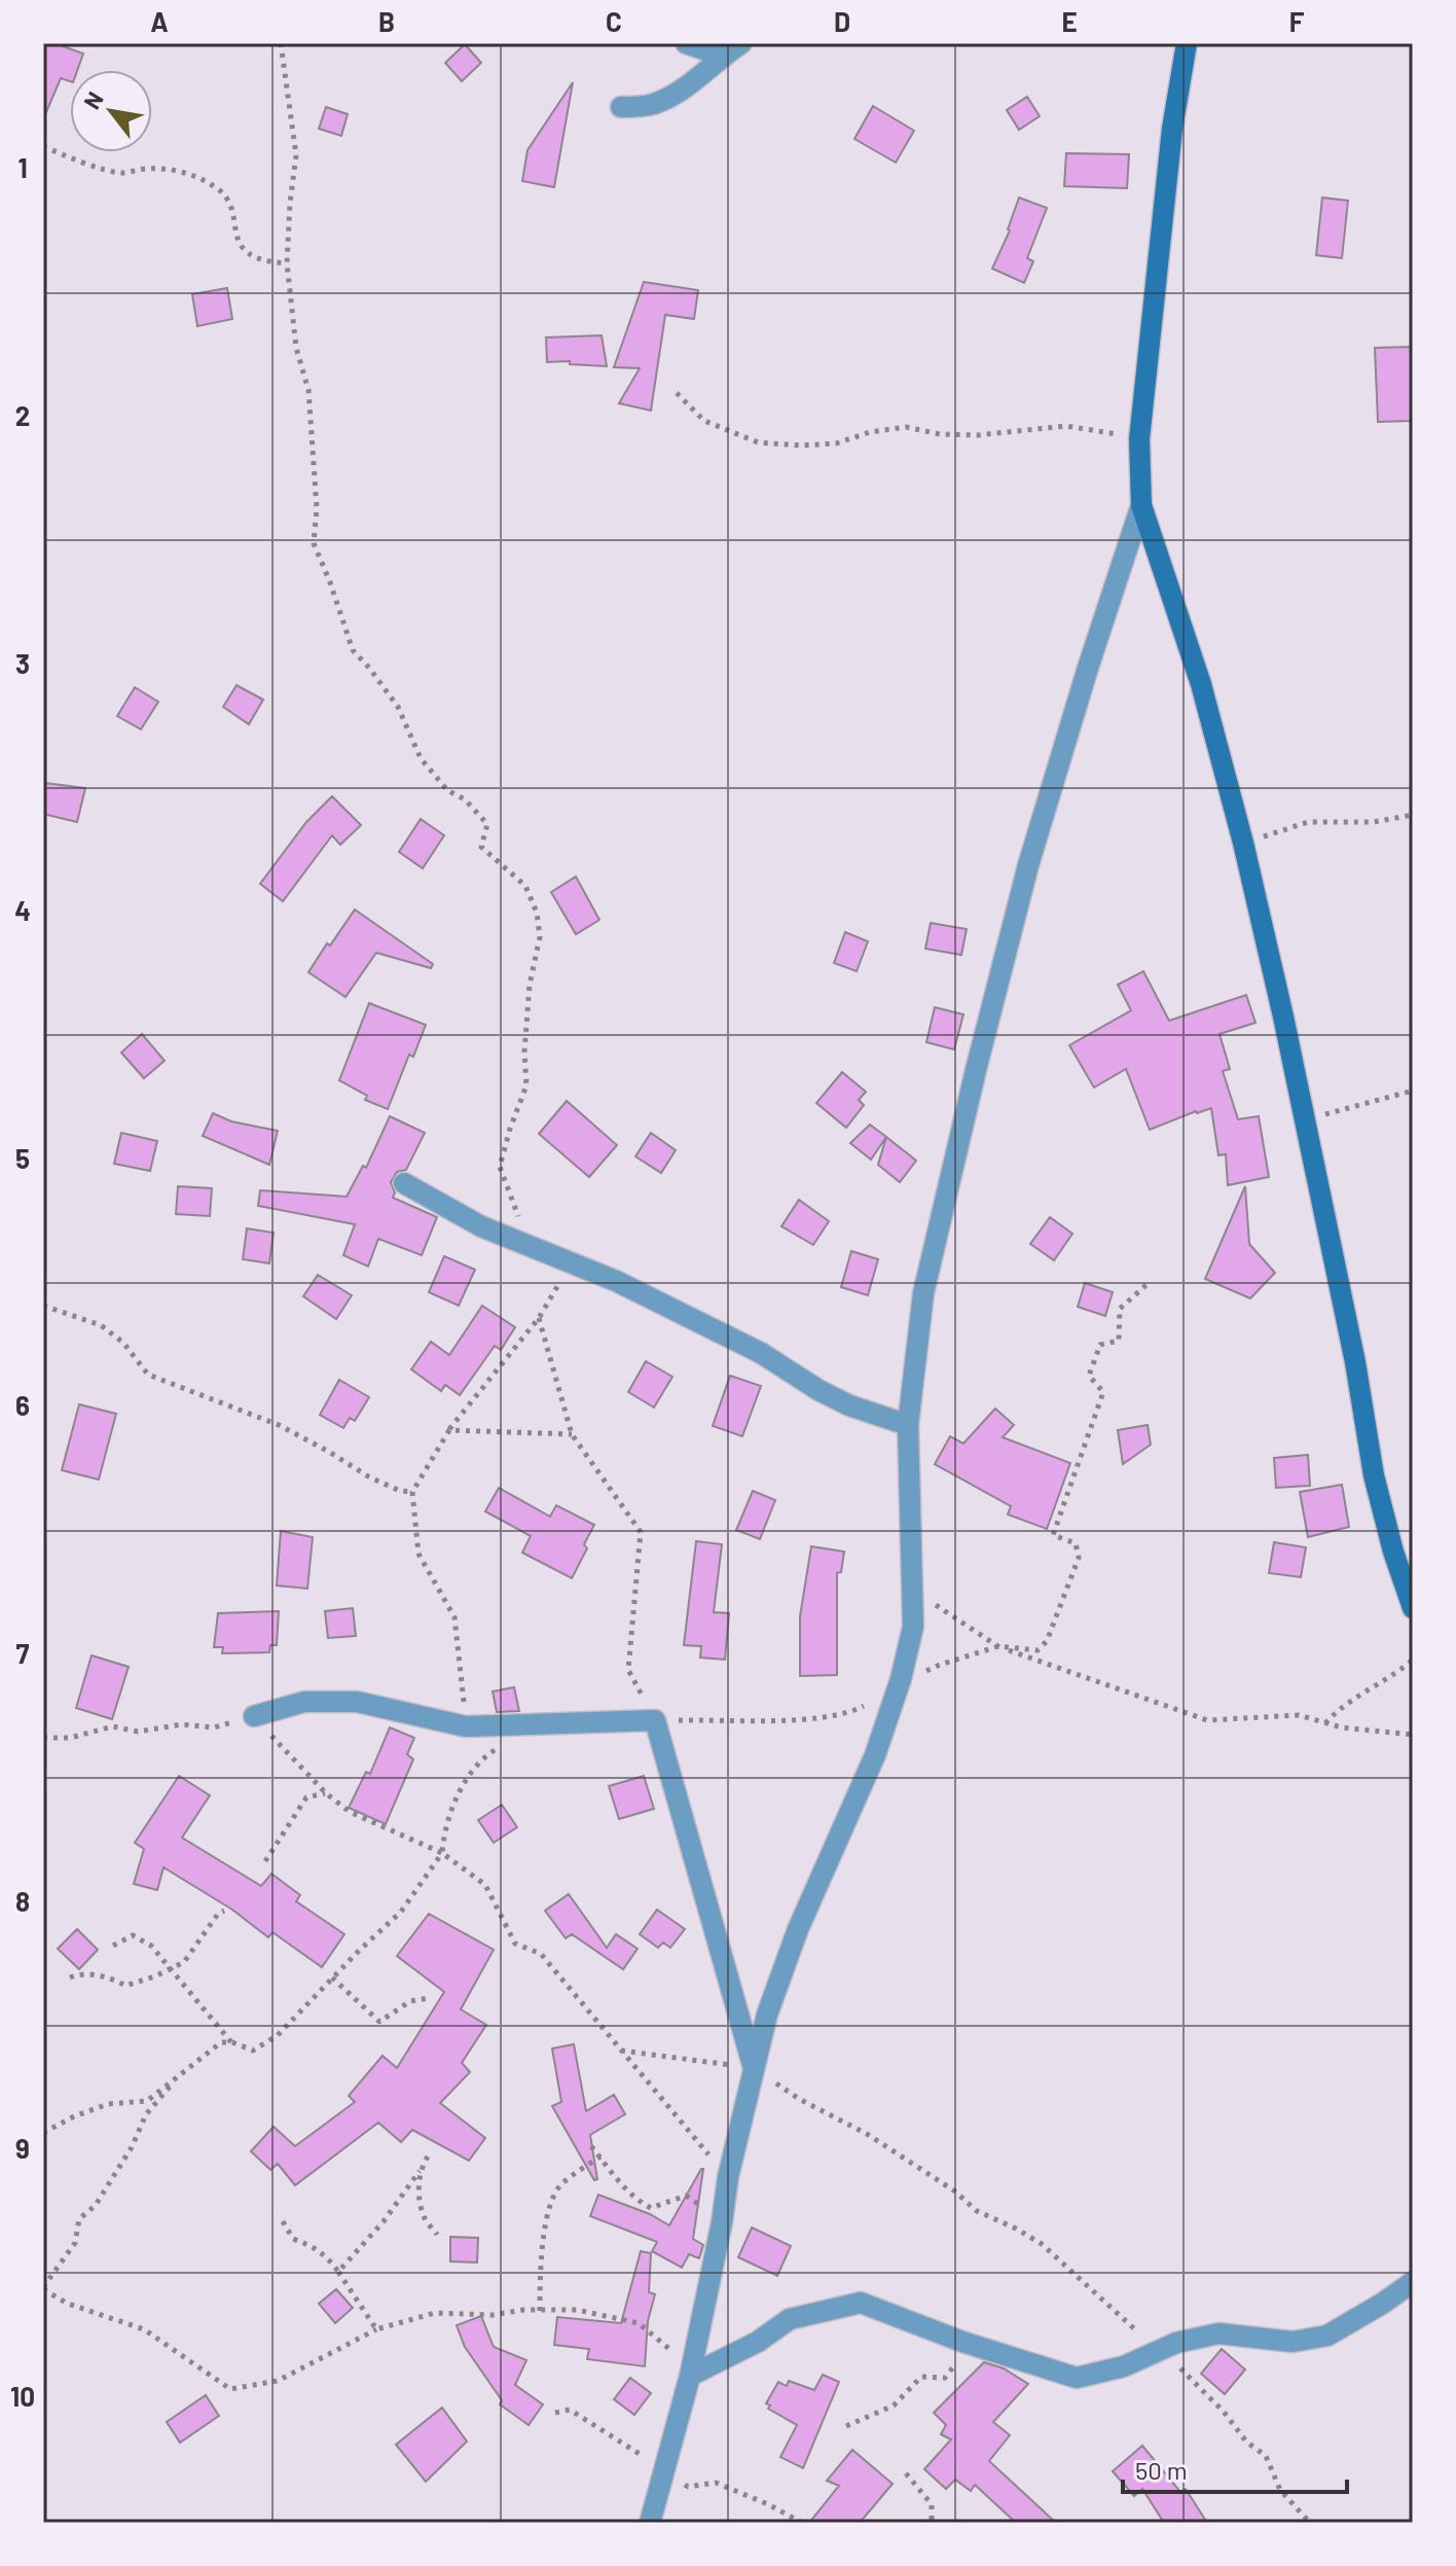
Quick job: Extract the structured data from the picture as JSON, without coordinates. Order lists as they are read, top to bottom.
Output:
{
  "scale_bar": "50 m",
  "north": "top left",
  "grid": {
    "columns": [
      "A",
      "B",
      "C",
      "D",
      "E",
      "F"
    ],
    "rows": [
      "1",
      "2",
      "3",
      "4",
      "5",
      "6",
      "7",
      "8",
      "9",
      "10"
    ]
  }
}
